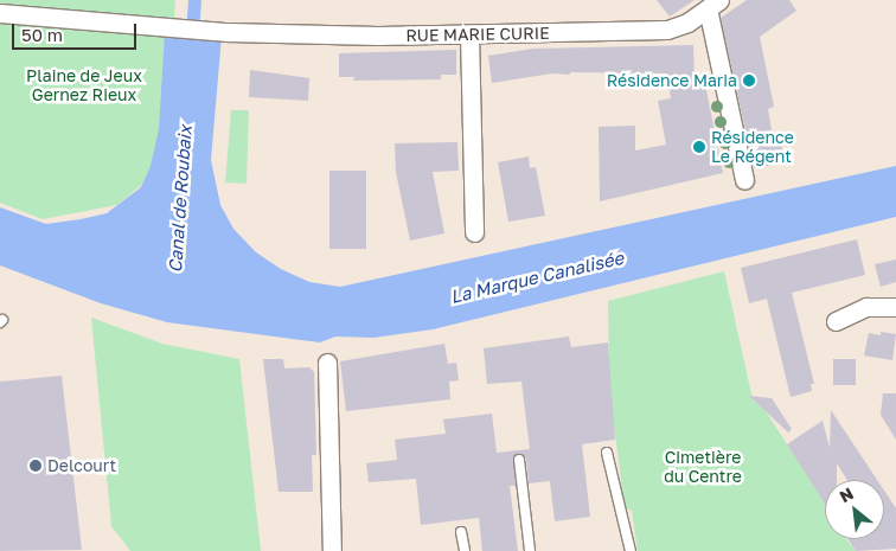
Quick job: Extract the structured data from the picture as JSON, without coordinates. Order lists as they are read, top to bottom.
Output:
{
  "streets": {
    "street": ["RUE MARIE CURIE"]
  },
  "water": ["Canal de Roubaix", "La Marque Canalisée"],
  "parks": ["Plaine de Jeux Gernez Rieux", "Cimetière du Centre"],
  "places": ["Résidence Maria", "Résidence Le Régent", "Delcourt"],
  "scale_bar": "50 m",
  "north": "top left"
}
